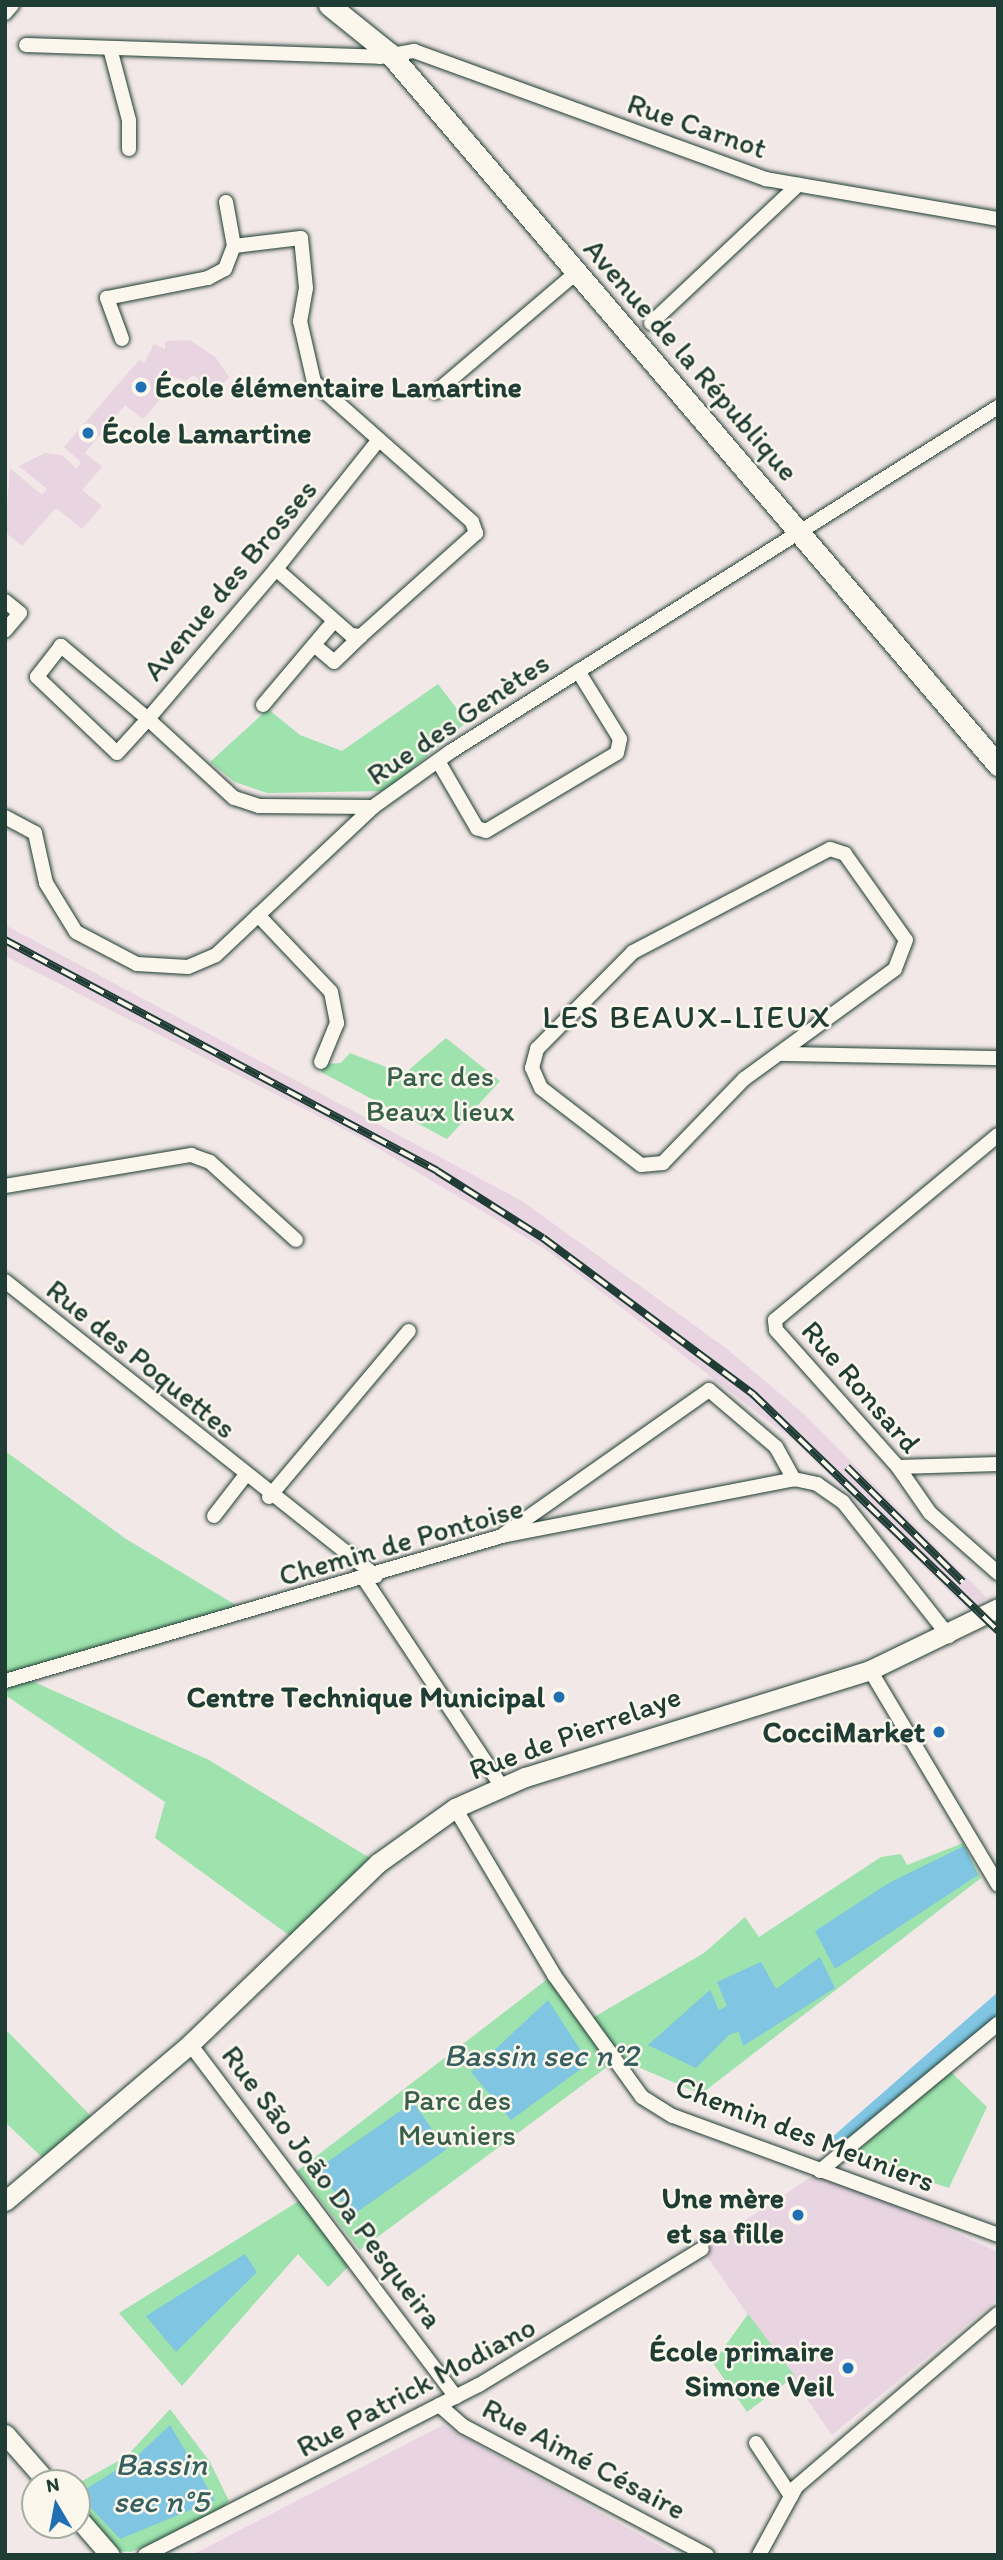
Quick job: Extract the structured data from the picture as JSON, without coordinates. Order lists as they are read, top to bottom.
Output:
{
  "streets": {
    "main road": ["Avenue de la République", "Rue de Pierrelaye"],
    "street": [
      "Rue Carnot",
      "Avenue des Brosses",
      "Rue des Genètes",
      "Rue des Poquettes",
      "Rue Ronsard",
      "Chemin de Pontoise",
      "Chemin des Meuniers",
      "Rue São João Da Pesqueira",
      "Rue Patrick Modiano",
      "Rue Aimé Césaire"
    ]
  },
  "crossings": [
    ["Rue Carnot", "Avenue de la République"],
    ["Avenue de la République", "Rue des Genètes"],
    ["Avenue des Brosses", "Rue des Genètes"],
    ["Rue des Poquettes", "Chemin de Pontoise"],
    ["Rue des Poquettes", "Rue de Pierrelaye"],
    ["Rue de Pierrelaye", "Chemin des Meuniers"],
    ["Rue de Pierrelaye", "Rue São João Da Pesqueira"],
    ["Rue São João Da Pesqueira", "Rue Patrick Modiano"],
    ["Rue Patrick Modiano", "Rue Aimé Césaire"]
  ],
  "districts": ["LES BEAUX-LIEUX"],
  "water": ["Bassin sec n°2", "Bassin sec n°5"],
  "parks": ["Parc des Beaux lieux", "Parc des Meuniers"],
  "places": [
    "École élémentaire Lamartine",
    "École Lamartine",
    "Centre Technique Municipal",
    "CocciMarket",
    "Une mère et sa fille",
    "École primaire Simone Veil"
  ],
  "north": "top"
}
